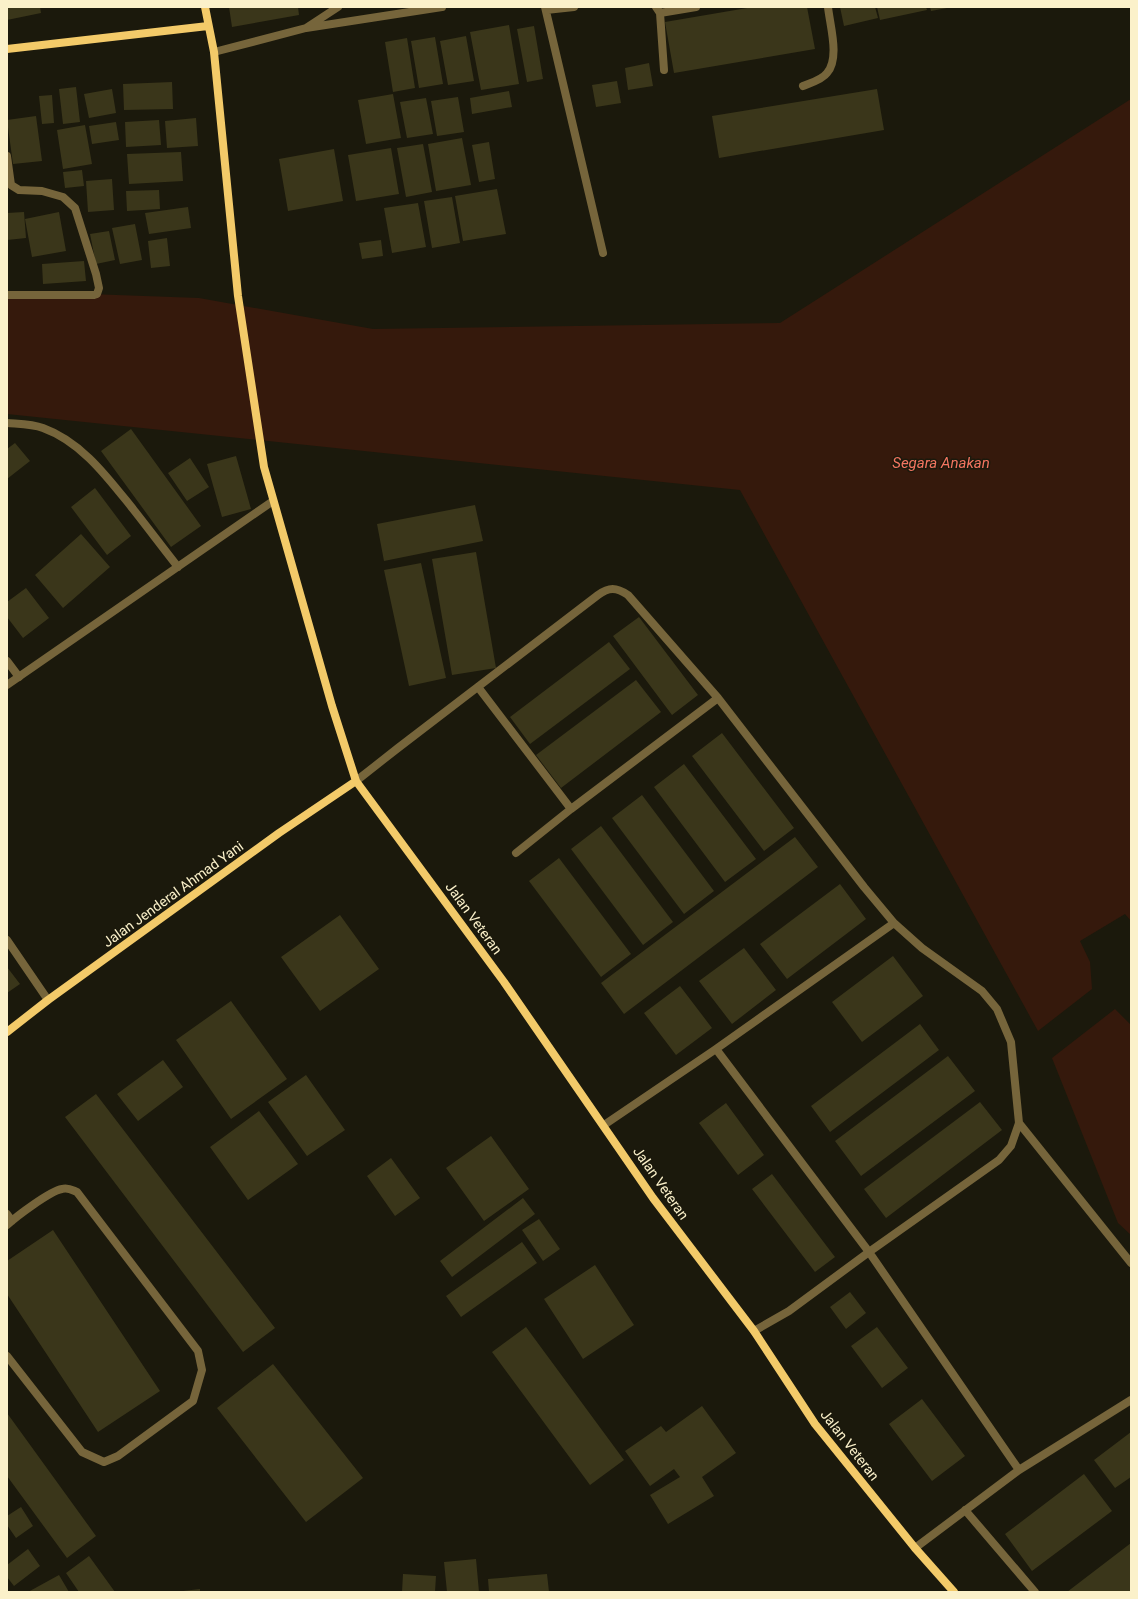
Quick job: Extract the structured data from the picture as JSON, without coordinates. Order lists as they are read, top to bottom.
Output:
{
  "streets": {
    "main road": ["Jalan Jenderal Ahmad Yani", "Jalan Veteran"]
  },
  "crossings": [
    ["Jalan Jenderal Ahmad Yani", "Jalan Veteran"]
  ],
  "water": ["Segara Anakan"]
}
